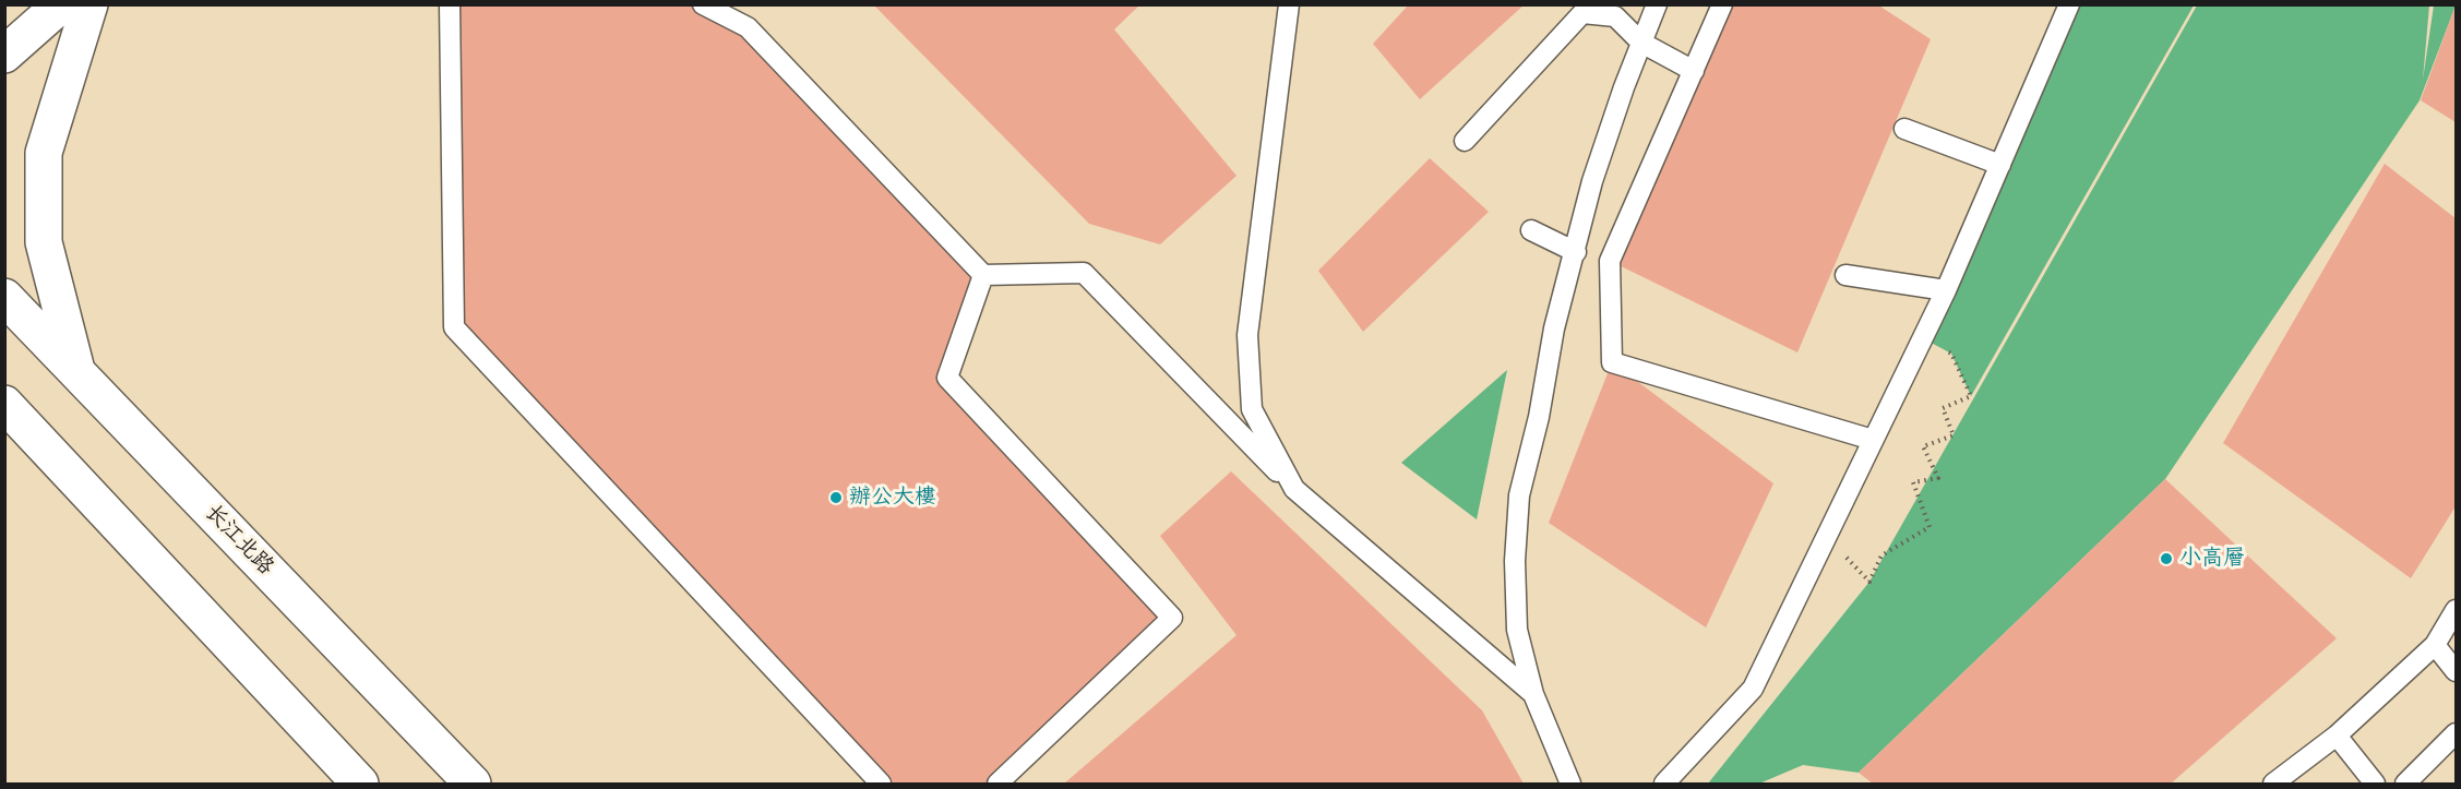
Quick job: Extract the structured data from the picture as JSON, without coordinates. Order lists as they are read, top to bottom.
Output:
{
  "streets": {
    "main road": ["长江北路"]
  },
  "places": ["辦公大樓", "小高層"]
}
